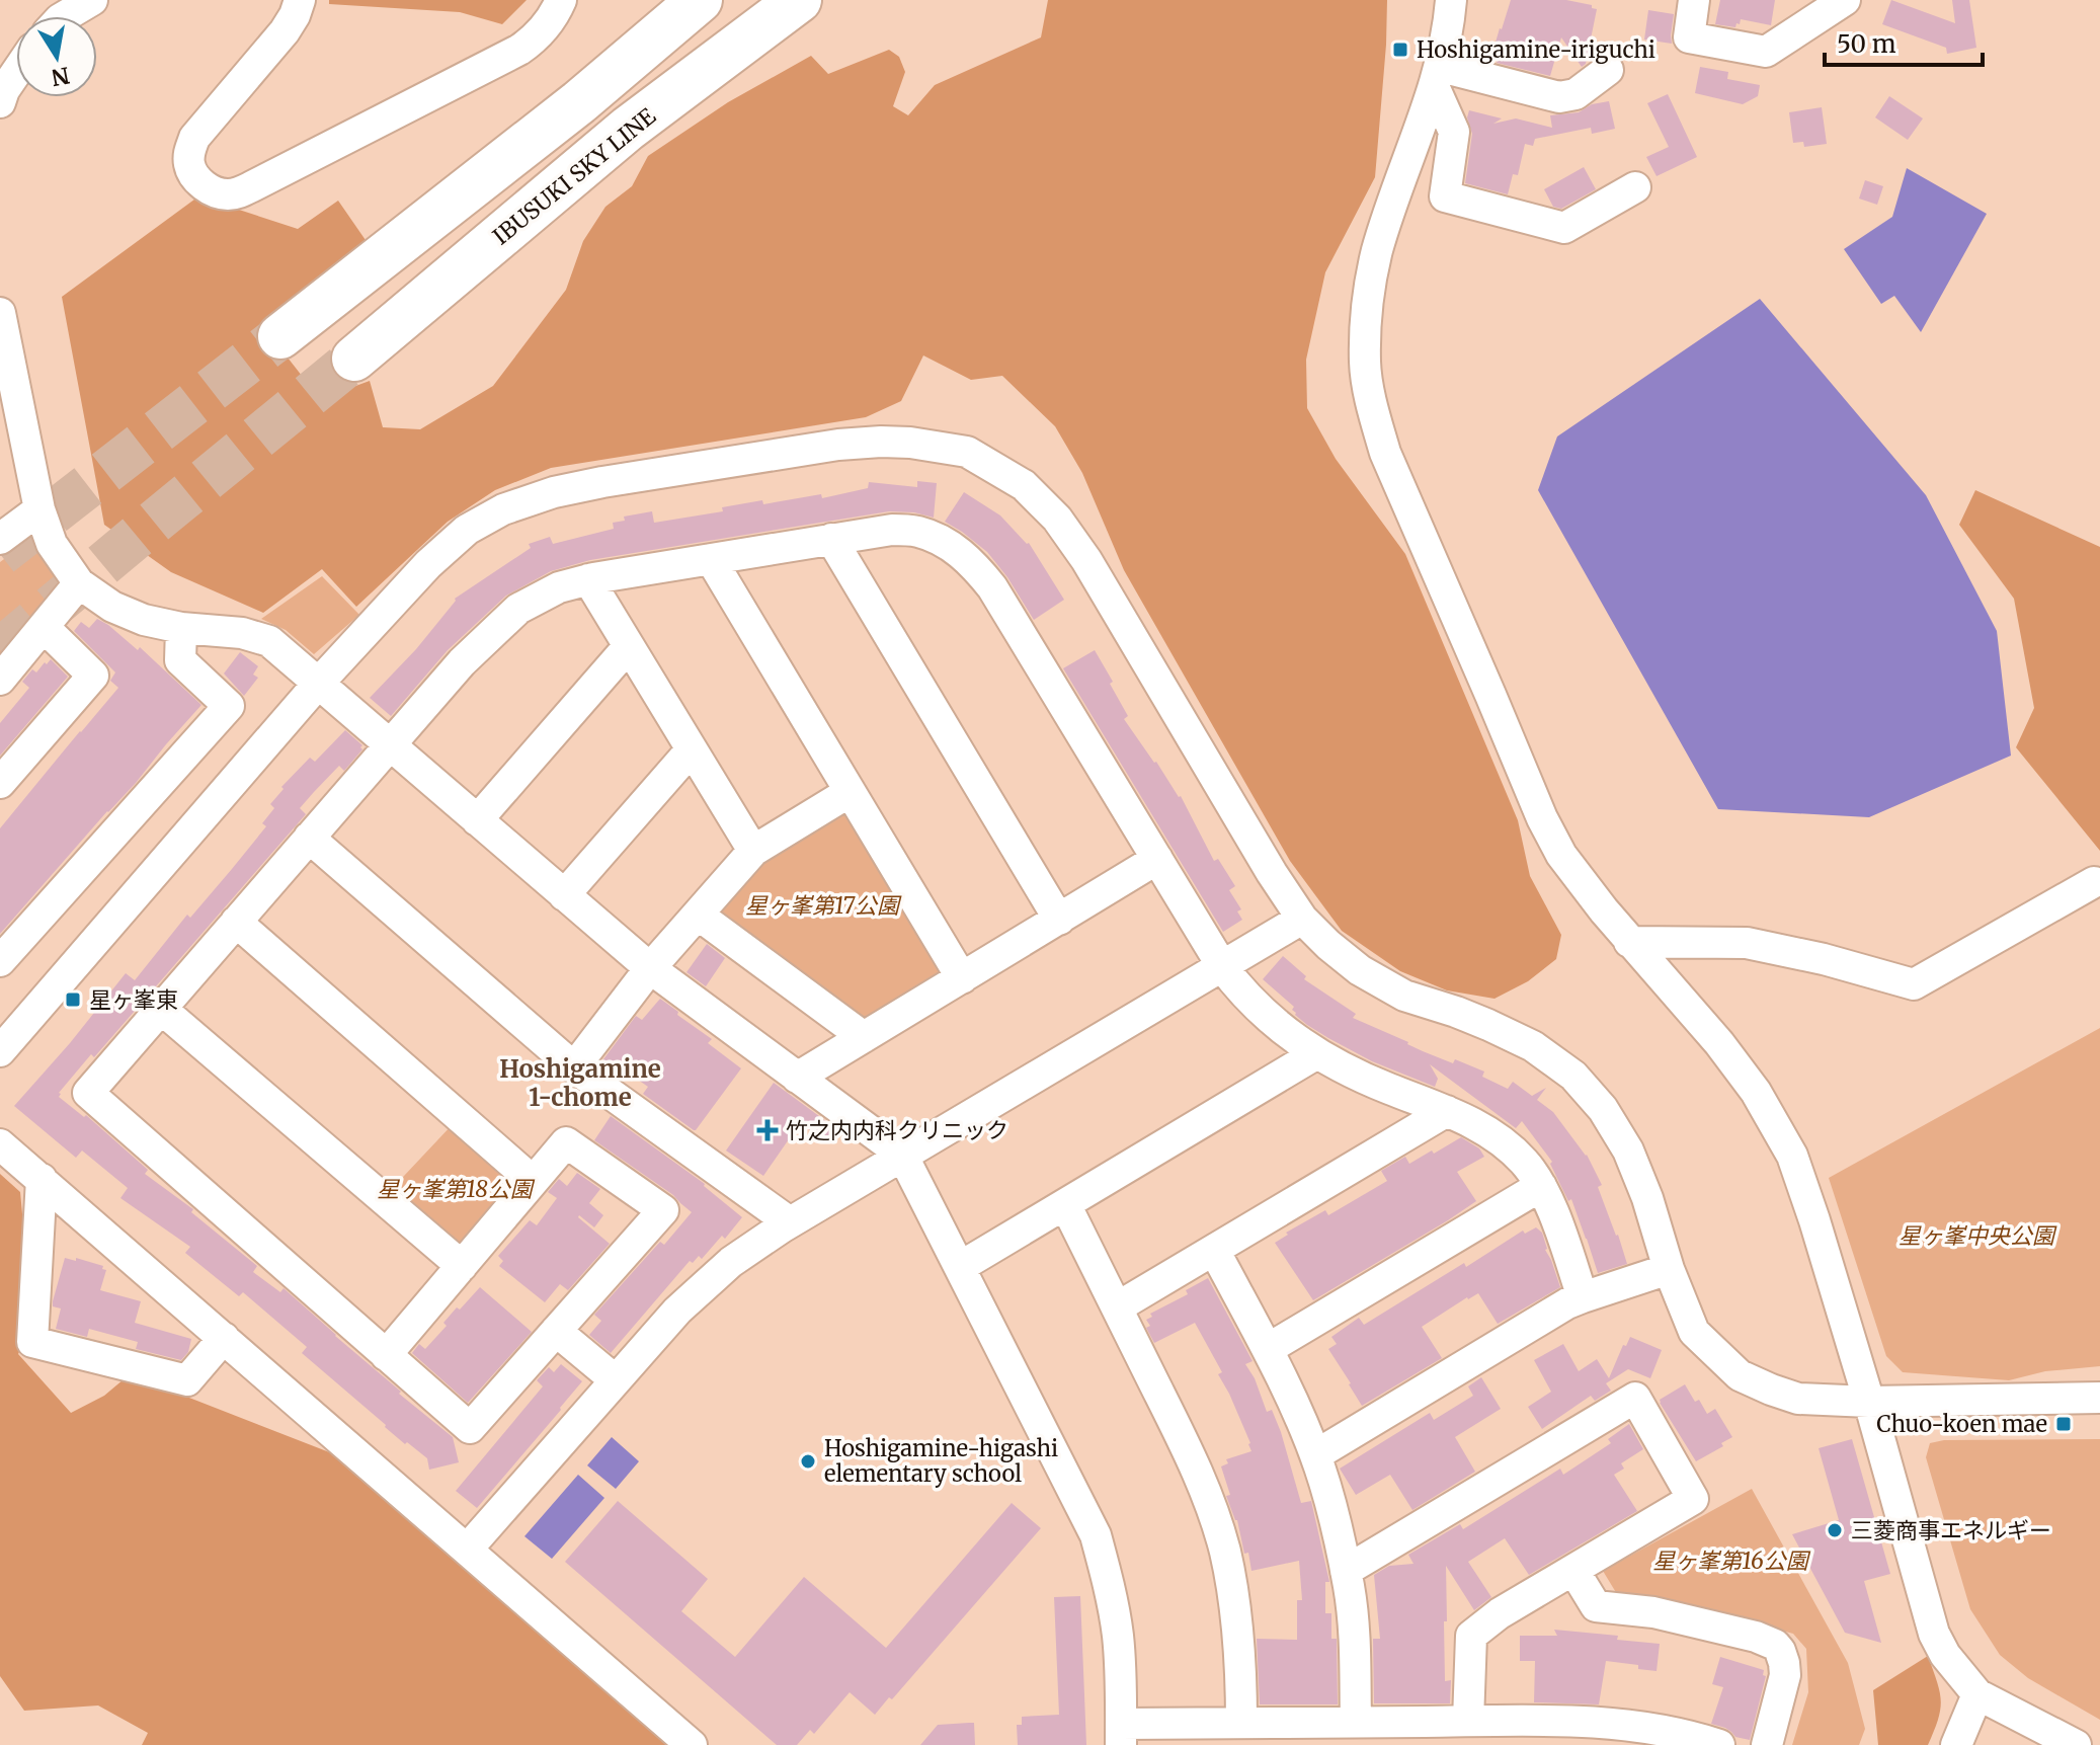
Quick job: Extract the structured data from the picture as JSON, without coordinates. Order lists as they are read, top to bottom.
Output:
{
  "streets": {
    "highway": ["IBUSUKI SKY LINE"]
  },
  "districts": ["Hoshigamine 1-chome"],
  "parks": [
    "星ヶ峯第17公園",
    "星ヶ峯第18公園",
    "星ヶ峯中央公園",
    "星ヶ峯第16公園"
  ],
  "places": {
    "transit": ["Hoshigamine-iriguchi", "星ヶ峯東", "Chuo-koen mae"],
    "health": ["竹之内内科クリニック"],
    "other": ["Hoshigamine-higashi elementary school", "三菱商事エネルギー"]
  },
  "scale_bar": "50 m",
  "north": "bottom"
}
